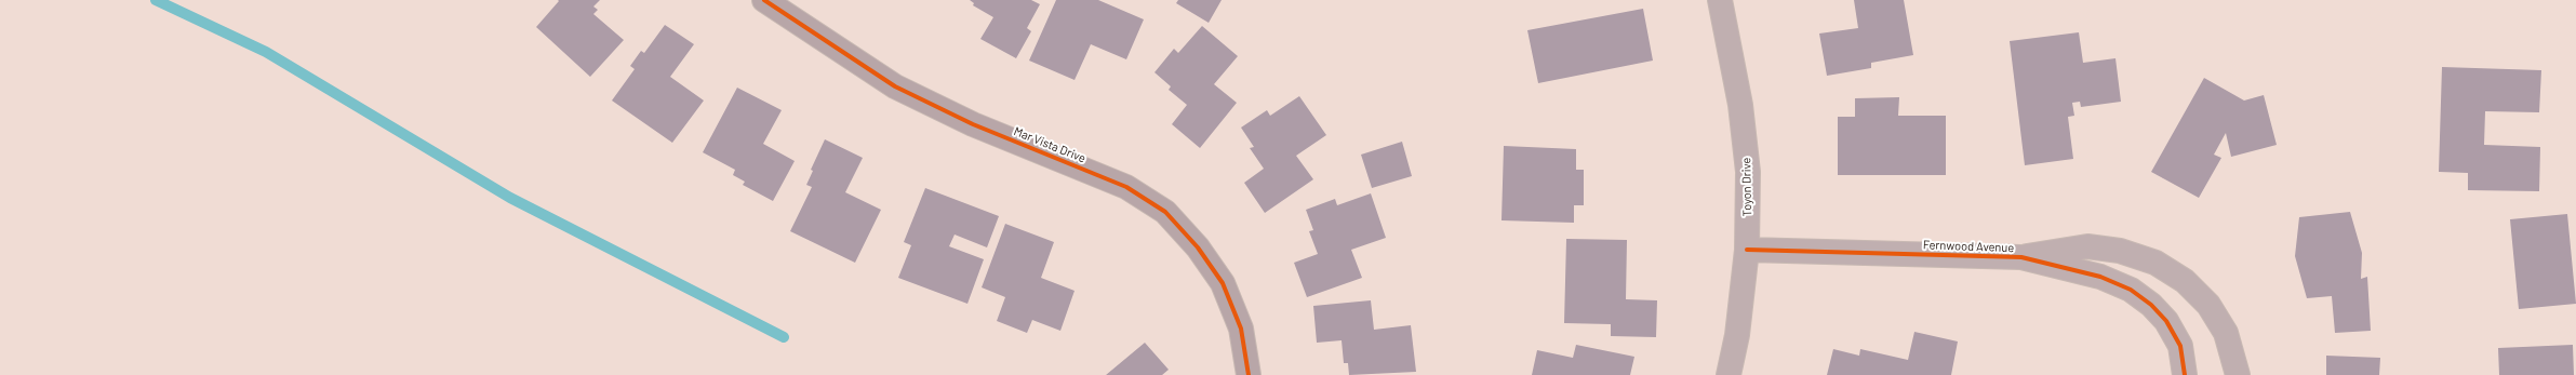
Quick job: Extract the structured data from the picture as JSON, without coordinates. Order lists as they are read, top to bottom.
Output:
{
  "streets": {
    "street": ["Mar Vista Drive", "Toyon Drive", "Fernwood Avenue"]
  },
  "crossings": [
    ["Toyon Drive", "Fernwood Avenue"]
  ]
}
